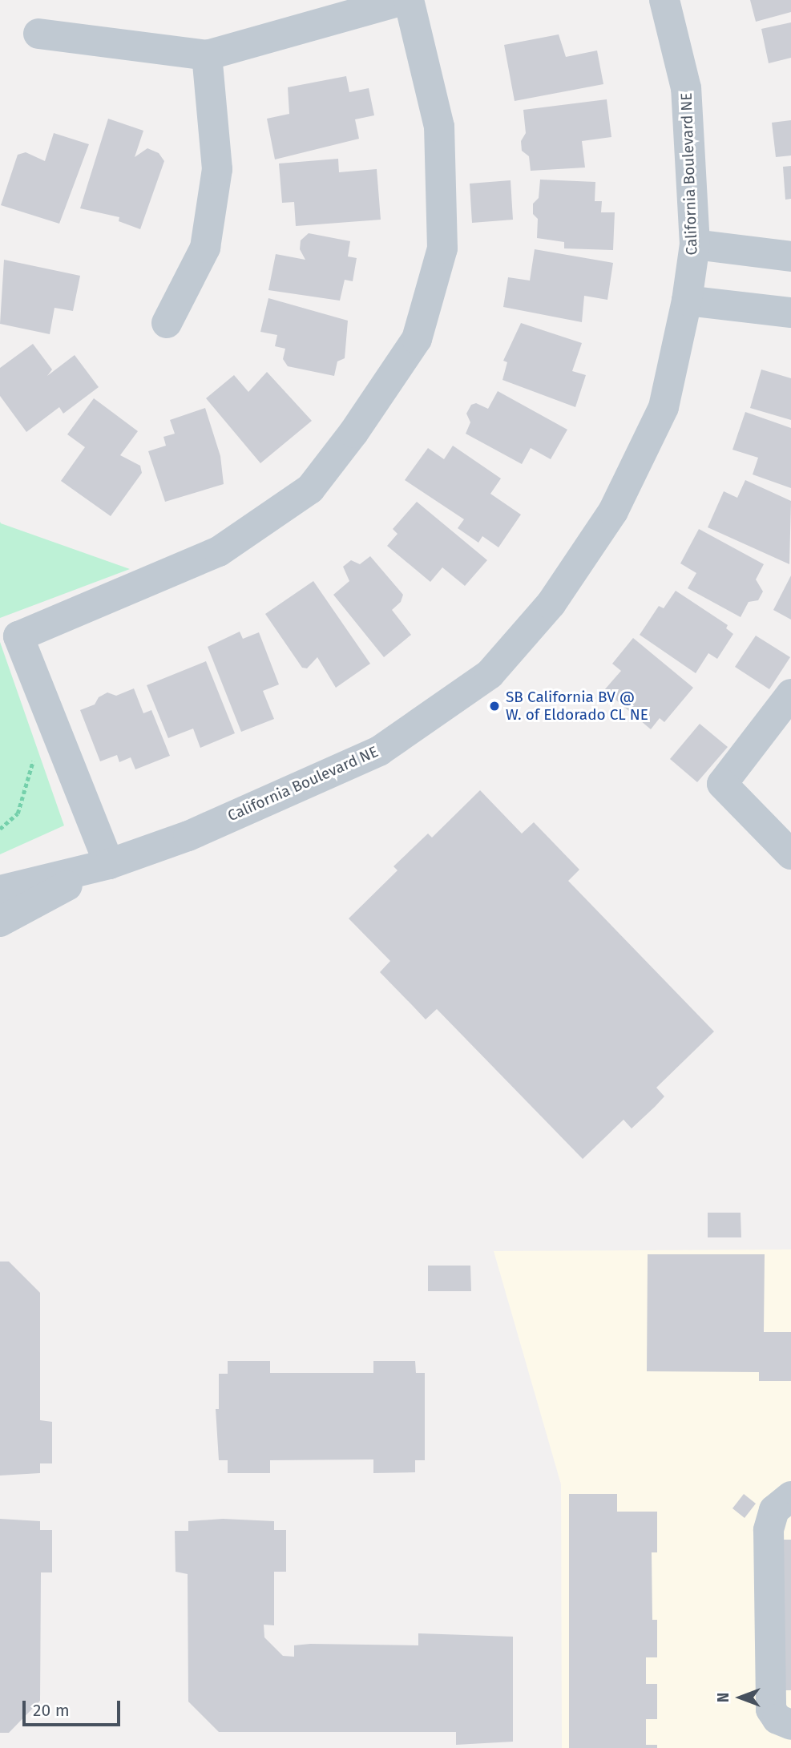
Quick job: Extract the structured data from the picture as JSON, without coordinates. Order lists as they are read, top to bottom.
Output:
{
  "streets": {
    "street": ["California Boulevard NE"]
  },
  "places": ["SB California BV @ W. of Eldorado CL NE"],
  "scale_bar": "20 m",
  "north": "left"
}
